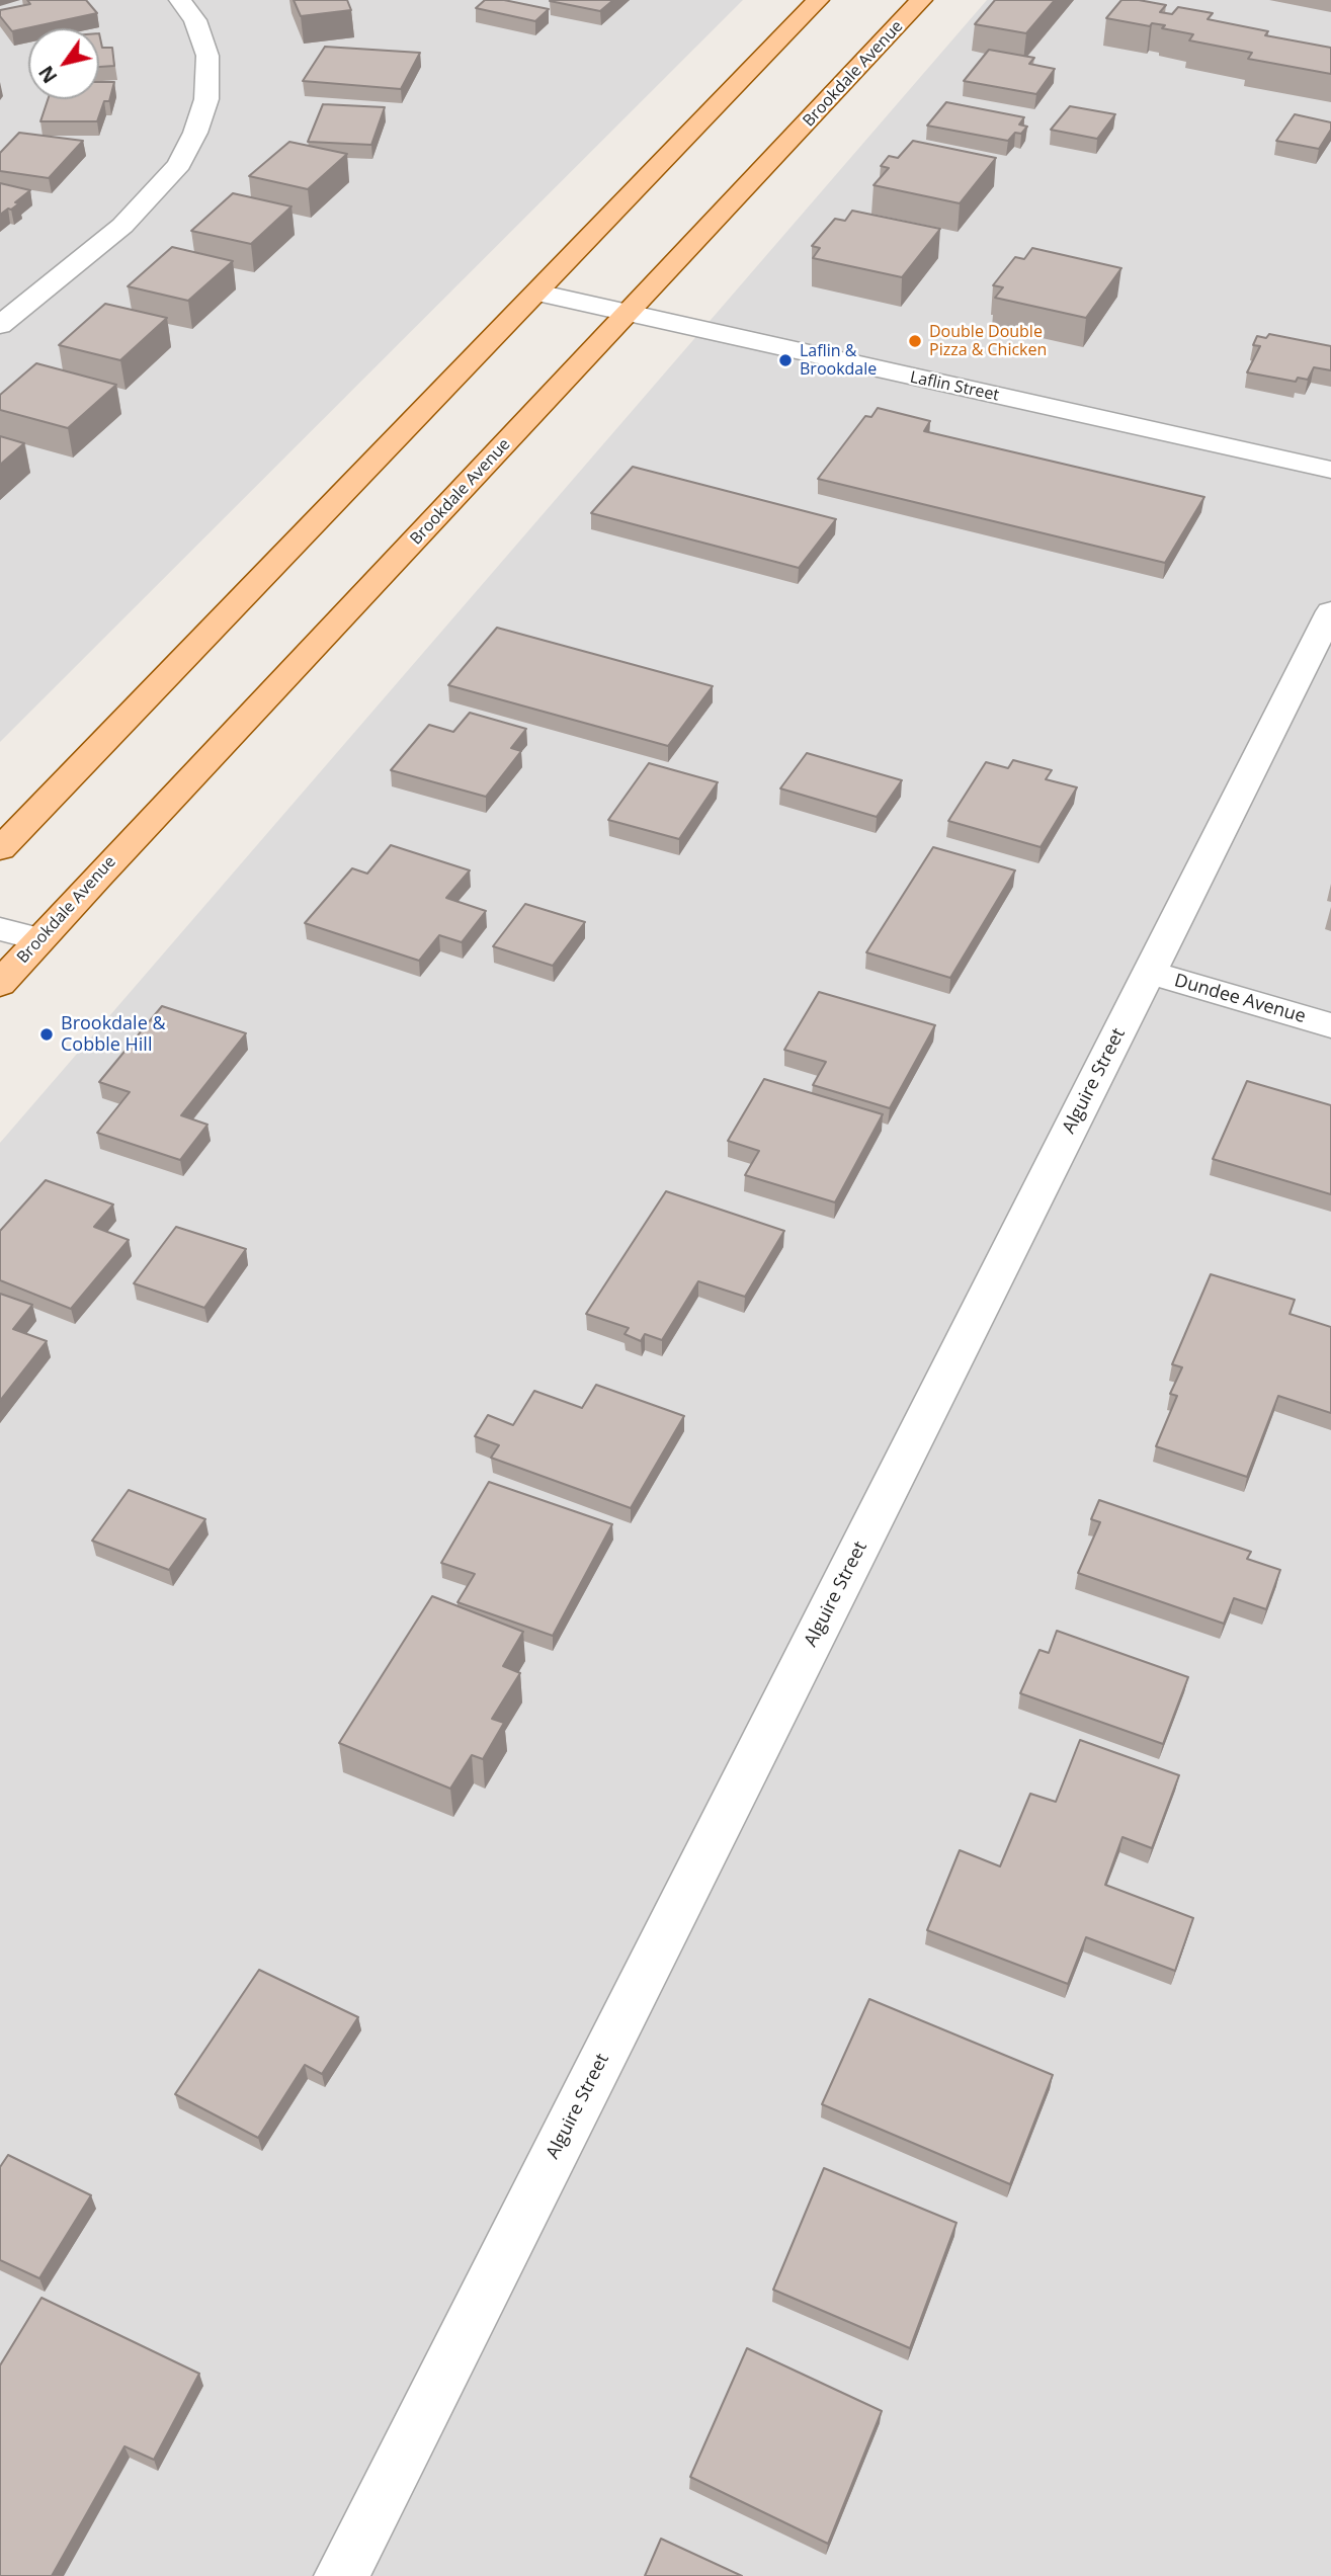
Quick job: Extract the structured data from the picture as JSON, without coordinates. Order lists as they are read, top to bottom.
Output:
{
  "streets": {
    "main road": ["Brookdale Avenue"],
    "street": ["Laflin Street", "Dundee Avenue", "Alguire Street"]
  },
  "crossings": [
    ["Brookdale Avenue", "Laflin Street"],
    ["Dundee Avenue", "Alguire Street"]
  ],
  "places": ["Double Double Pizza & Chicken", "Laflin & Brookdale", "Brookdale & Cobble Hill"],
  "north": "bottom left"
}
